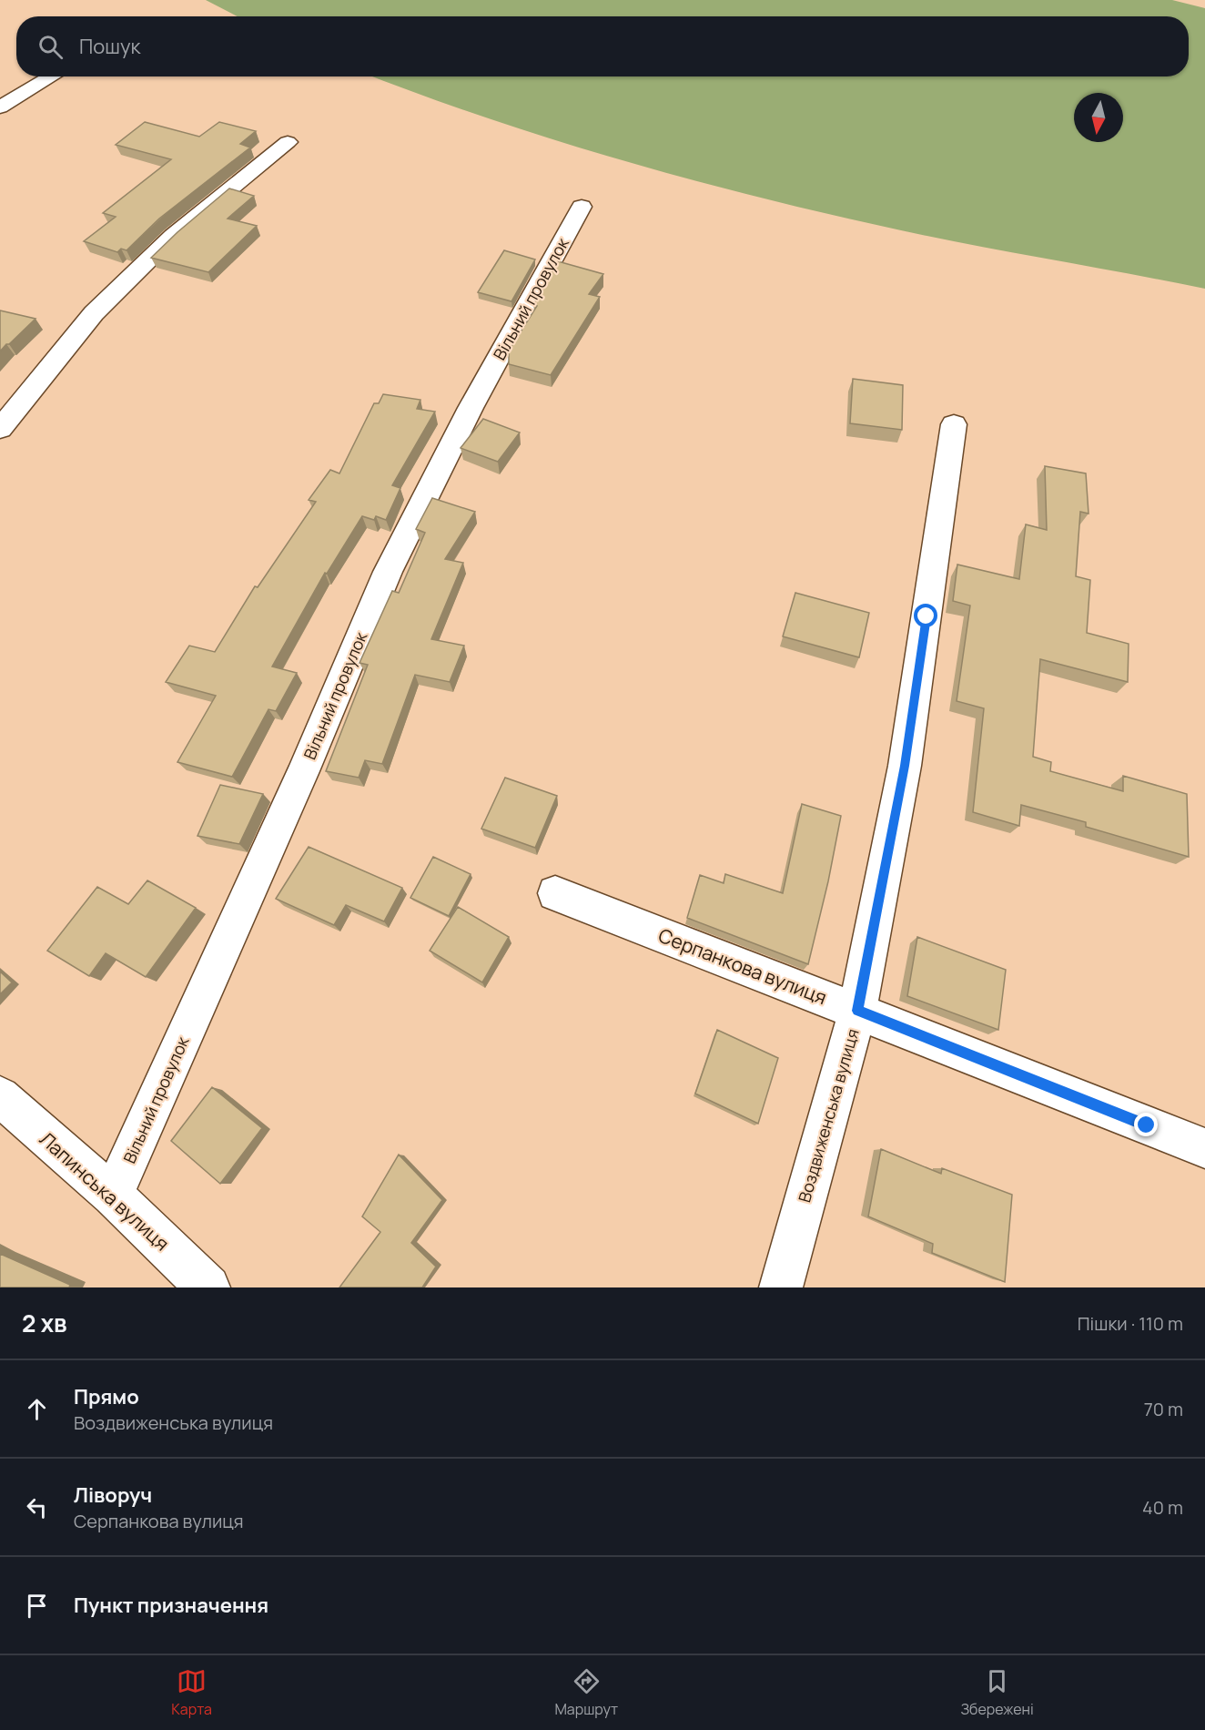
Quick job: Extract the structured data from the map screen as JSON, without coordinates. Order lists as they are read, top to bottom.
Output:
{
  "streets": {
    "street": [
      "Вільний провулок",
      "Серпанкова вулиця",
      "Воздвиженська вулиця",
      "Лапинська вулиця"
    ]
  },
  "crossings": [
    ["Вільний провулок", "Лапинська вулиця"],
    ["Серпанкова вулиця", "Воздвиженська вулиця"]
  ],
  "north": "bottom",
  "page": {
    "search": "Пошук",
    "heading": ["2 хв", "Пішки · 110 m"],
    "list": [
      ["Прямо", "Воздвиженська вулиця", "70 m"],
      ["Ліворуч", "Серпанкова вулиця", "40 m"],
      "Пункт призначення"
    ],
    "nav": ["Карта", "Маршрут", "Збережені"]
  }
}
